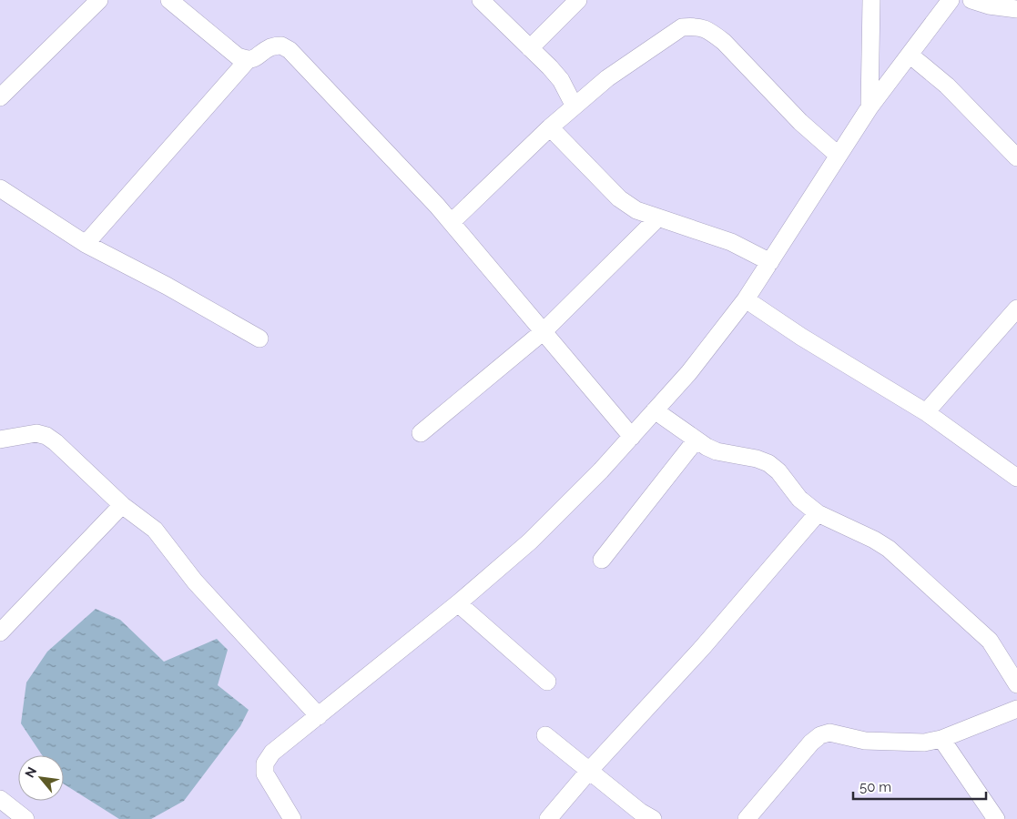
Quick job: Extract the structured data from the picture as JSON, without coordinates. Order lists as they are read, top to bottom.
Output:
{
  "scale_bar": "50 m",
  "north": "top left"
}
